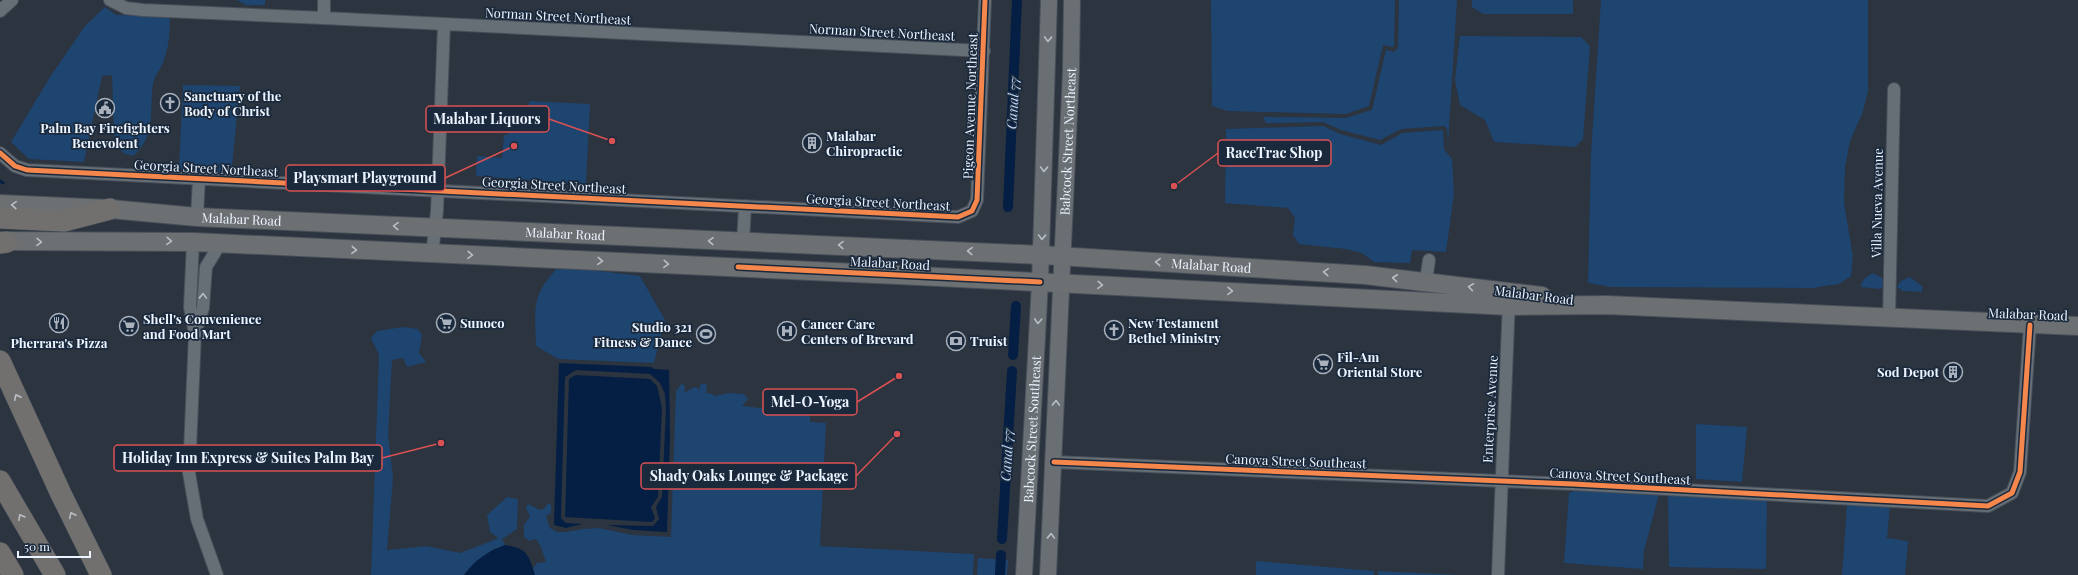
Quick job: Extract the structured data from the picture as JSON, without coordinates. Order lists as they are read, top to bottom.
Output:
{
  "streets": {
    "main road": ["Babcock Street Northeast", "Malabar Road", "Babcock Street Southeast"],
    "street": [
      "Norman Street Northeast",
      "Pigeon Avenue Northeast",
      "Georgia Street Northeast",
      "Villa Nueva Avenue",
      "Enterprise Avenue",
      "Canova Street Southeast"
    ]
  },
  "crossings": [
    ["Norman Street Northeast", "Pigeon Avenue Northeast"],
    ["Pigeon Avenue Northeast", "Georgia Street Northeast"],
    ["Babcock Street Northeast", "Malabar Road"],
    ["Babcock Street Northeast", "Babcock Street Southeast"],
    ["Villa Nueva Avenue", "Malabar Road"],
    ["Malabar Road", "Enterprise Avenue"],
    ["Malabar Road", "Babcock Street Southeast"],
    ["Malabar Road", "Canova Street Southeast"],
    ["Enterprise Avenue", "Canova Street Southeast"],
    ["Babcock Street Southeast", "Canova Street Southeast"]
  ],
  "water": ["Canal 77"],
  "places": {
    "church": ["Sanctuary of the Body of Christ", "New Testament Bethel Ministry"],
    "public building": ["Palm Bay Firefighters Benevolent"],
    "other": [
      "Malabar Liquors",
      "Playsmart Playground",
      "RaceTrac Shop",
      "Mel-O-Yoga",
      "Shady Oaks Lounge & Package",
      "Holiday Inn Express & Suites Palm Bay"
    ],
    "building": ["Malabar Chiropractic", "Sod Depot"],
    "restaurant": ["Pherrara's Pizza"],
    "supermarket": ["Sunoco", "Shell's Convenience and Food Mart", "Fil-Am Oriental Store"],
    "hospital": ["Cancer Care Centers of Brevard"],
    "sports": ["Studio 321 Fitness & Dance"],
    "bank": ["Truist"]
  },
  "scale_bar": "50 m"
}
